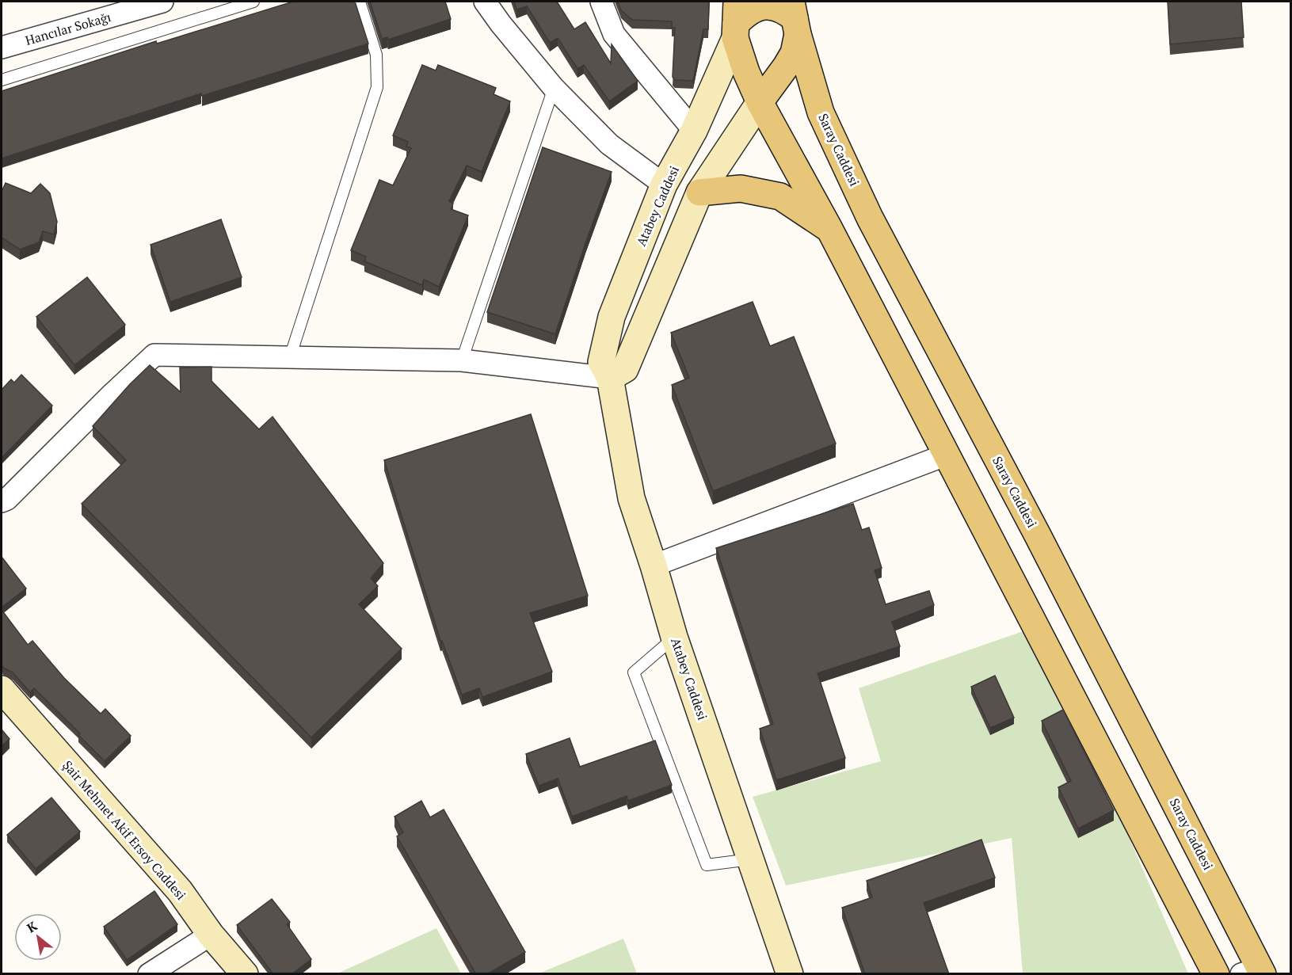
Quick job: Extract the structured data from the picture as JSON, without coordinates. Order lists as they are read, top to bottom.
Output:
{
  "streets": {
    "main road": ["Saray Caddesi", "Atabey Caddesi", "Şair Mehmet Akif Ersoy Caddesi"],
    "street": ["Hancılar Sokağı"]
  },
  "crossings": [
    ["Saray Caddesi", "Atabey Caddesi"]
  ],
  "north": "top left"
}
